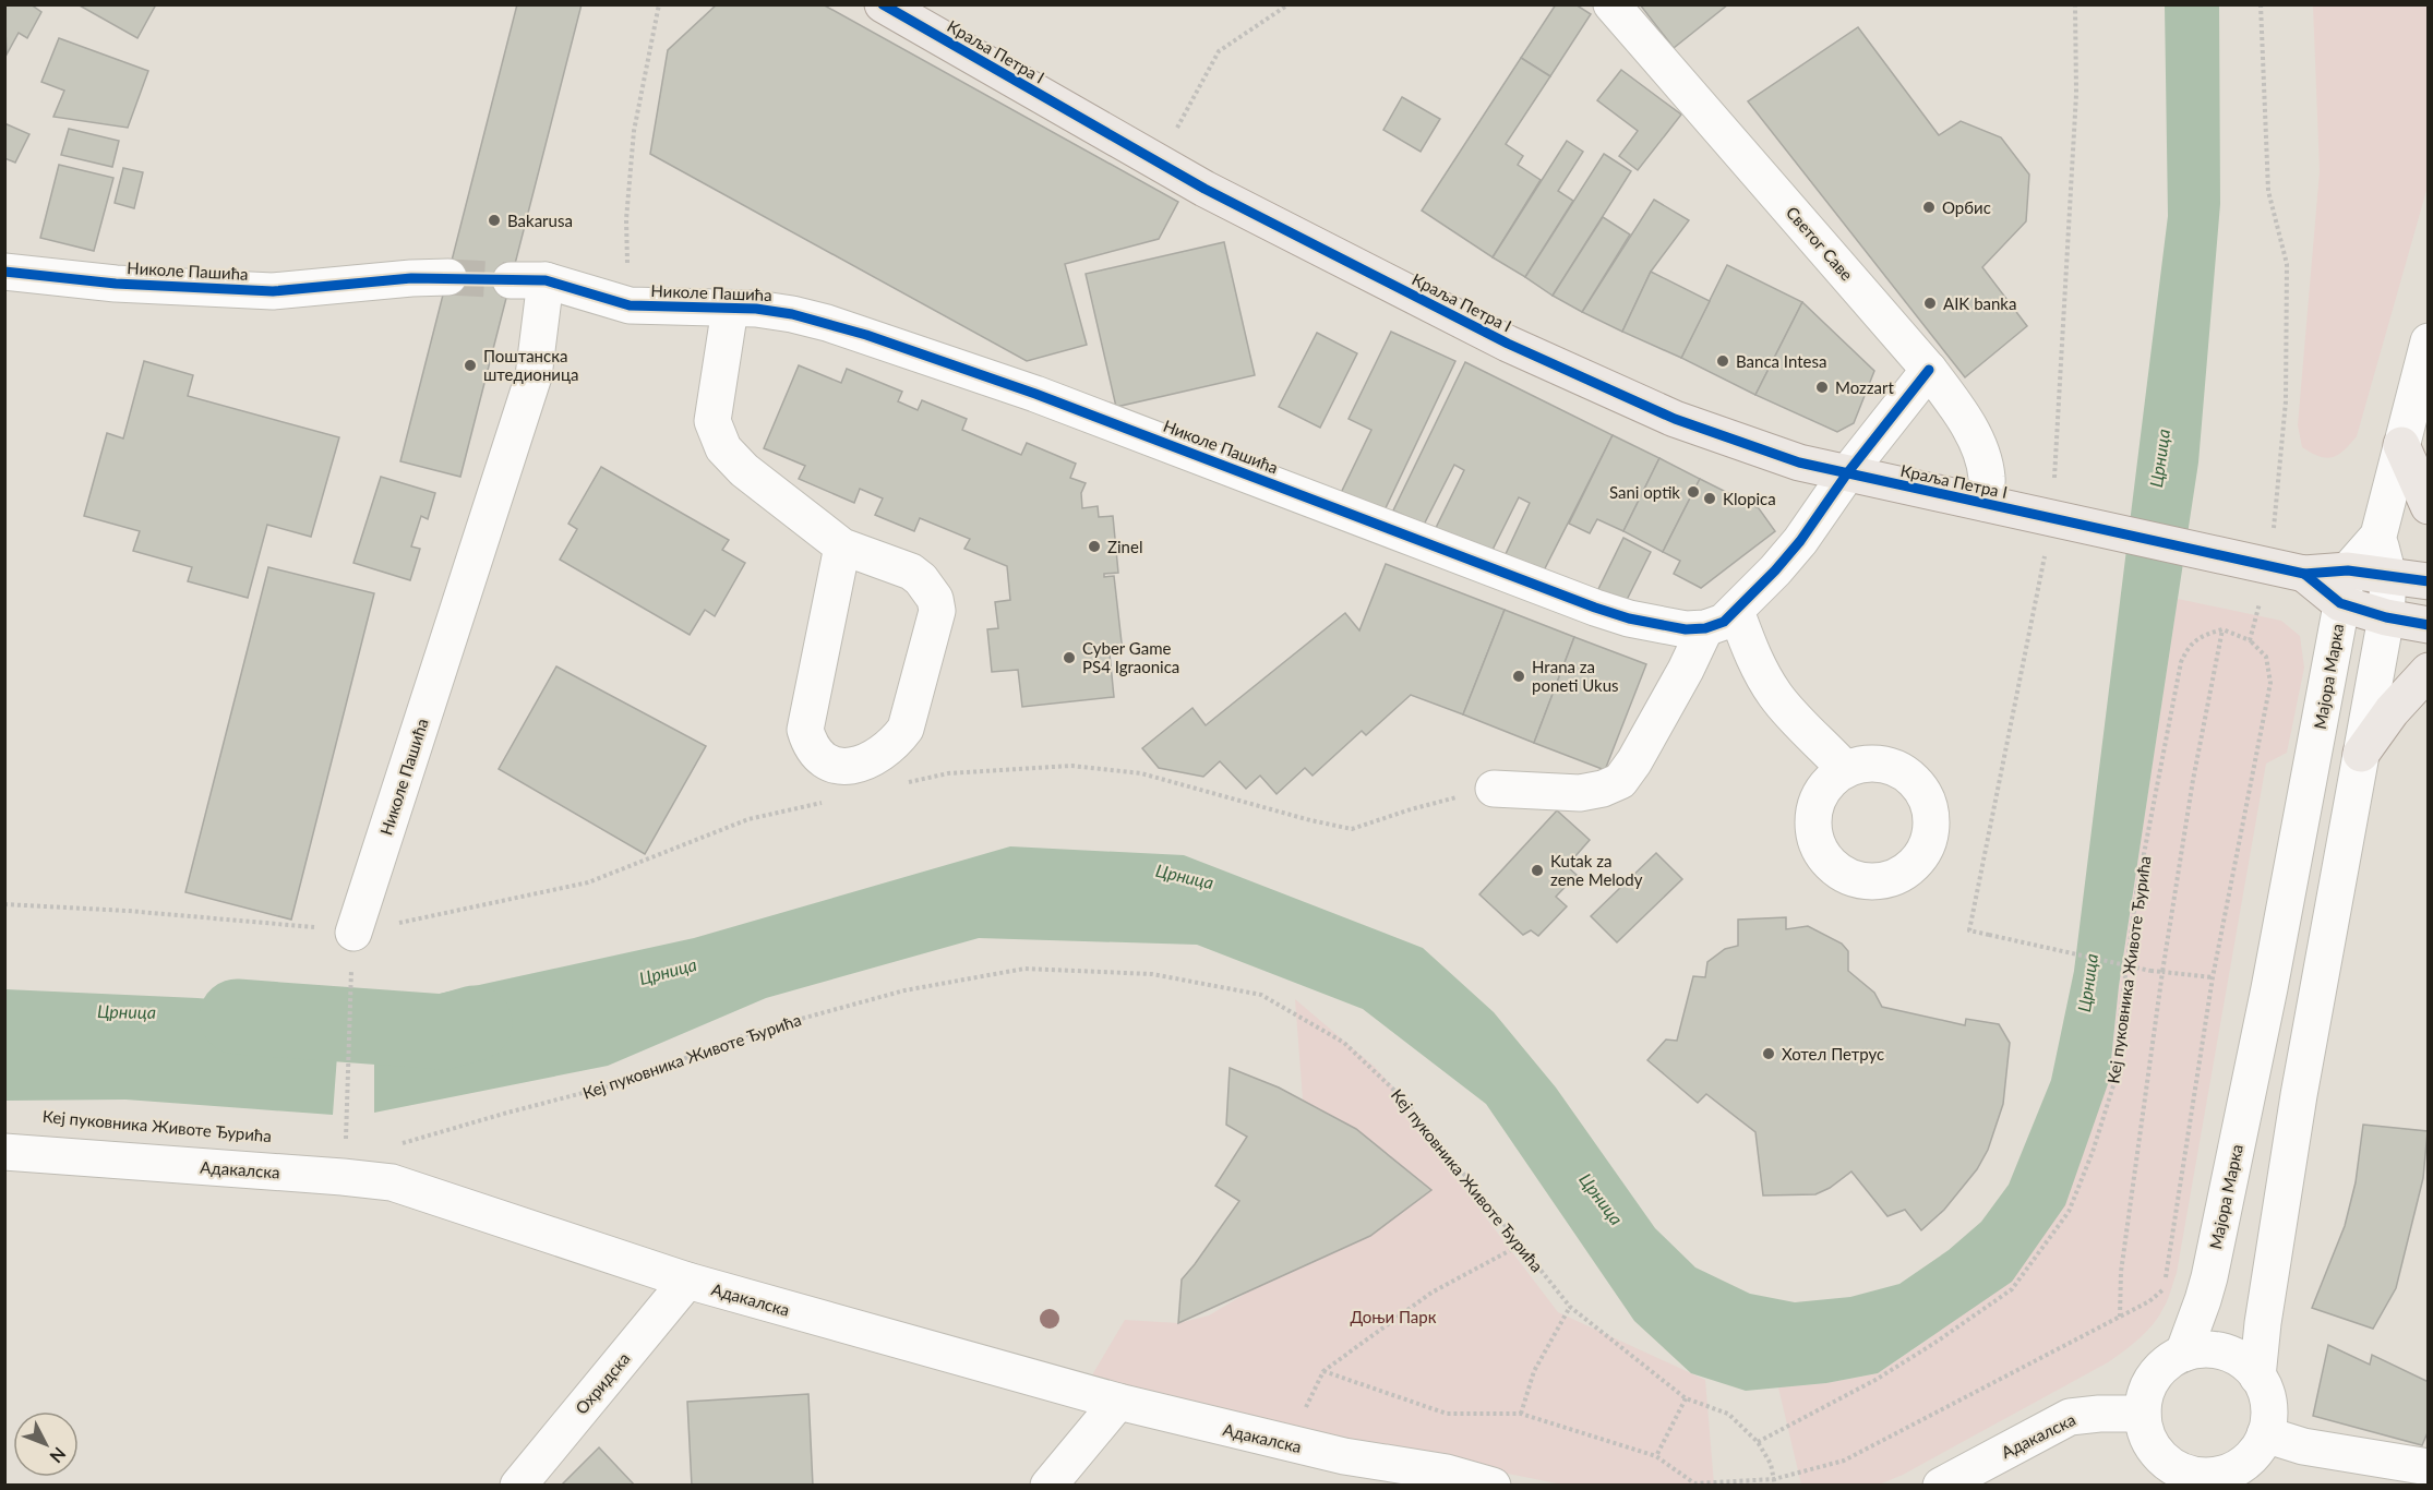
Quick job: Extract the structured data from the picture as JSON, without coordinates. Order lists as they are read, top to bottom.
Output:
{
  "streets": {
    "main road": ["Краља Петра I"],
    "street": [
      "Светог Саве",
      "Николе Пашића",
      "Мајора Марка",
      "Адакалска",
      "Охридска"
    ],
    "path": ["Кеј пуковника Животе Ђурића"]
  },
  "crossings": [
    ["Краља Петра I", "Светог Саве"],
    ["Краља Петра I", "Николе Пашића"],
    ["Краља Петра I", "Мајора Марка"],
    ["Краља Петра I", "Кеј пуковника Животе Ђурића"],
    ["Светог Саве", "Николе Пашића"],
    ["Мајора Марка", "Адакалска"],
    ["Адакалска", "Охридска"]
  ],
  "water": ["Црница"],
  "parks": ["Доњи Парк"],
  "places": [
    "Орбис",
    "Bakarusa",
    "AIK banka",
    "Banca Intesa",
    "Поштанска штедионица",
    "Mozzart",
    "Sani optik",
    "Klopica",
    "Zinel",
    "Cyber Game PS4 Igraonica",
    "Hrana za poneti Ukus",
    "Kutak za zene Melody",
    "Хотел Петрус"
  ],
  "north": "bottom right"
}
